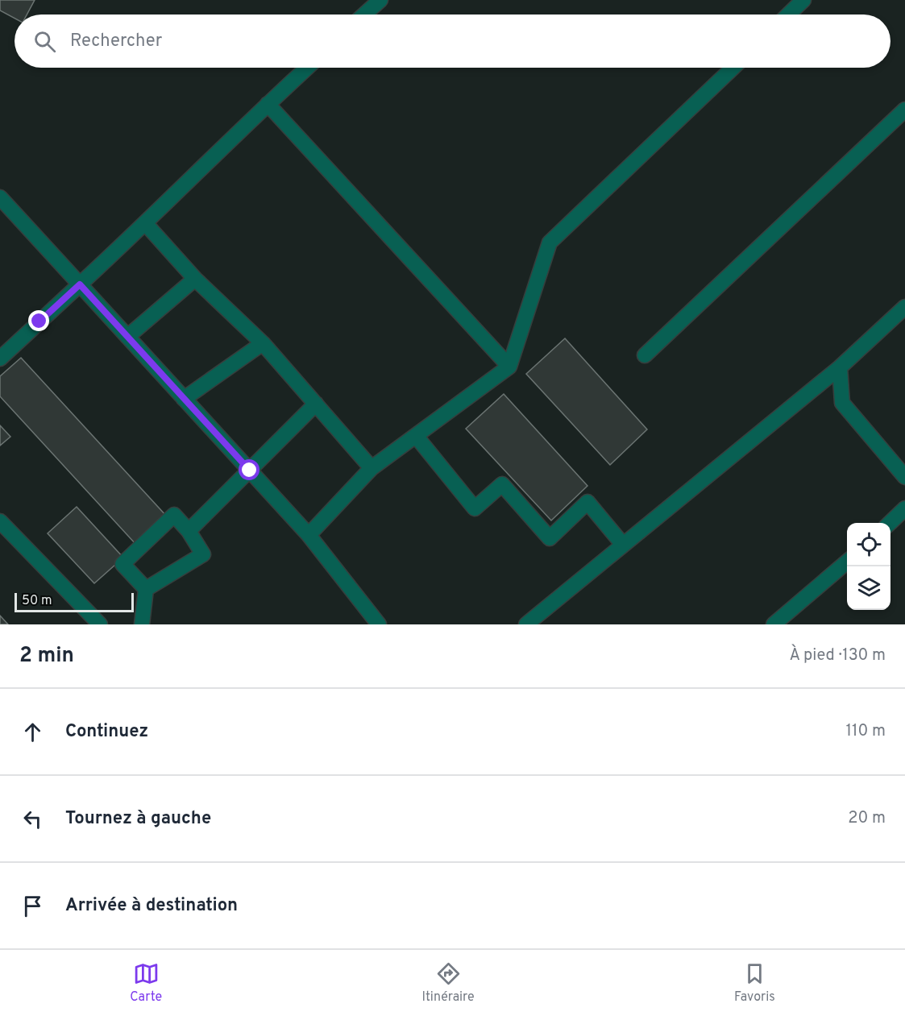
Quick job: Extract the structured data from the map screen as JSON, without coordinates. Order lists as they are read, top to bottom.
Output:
{
  "scale_bar": "50 m",
  "page": {
    "search": "Rechercher",
    "scale": "50 m",
    "heading": ["2 min", "À pied · 130 m"],
    "list": [
      ["Continuez", "110 m"],
      ["Tournez à gauche", "20 m"],
      "Arrivée à destination"
    ],
    "nav": ["Carte", "Itinéraire", "Favoris"]
  }
}
